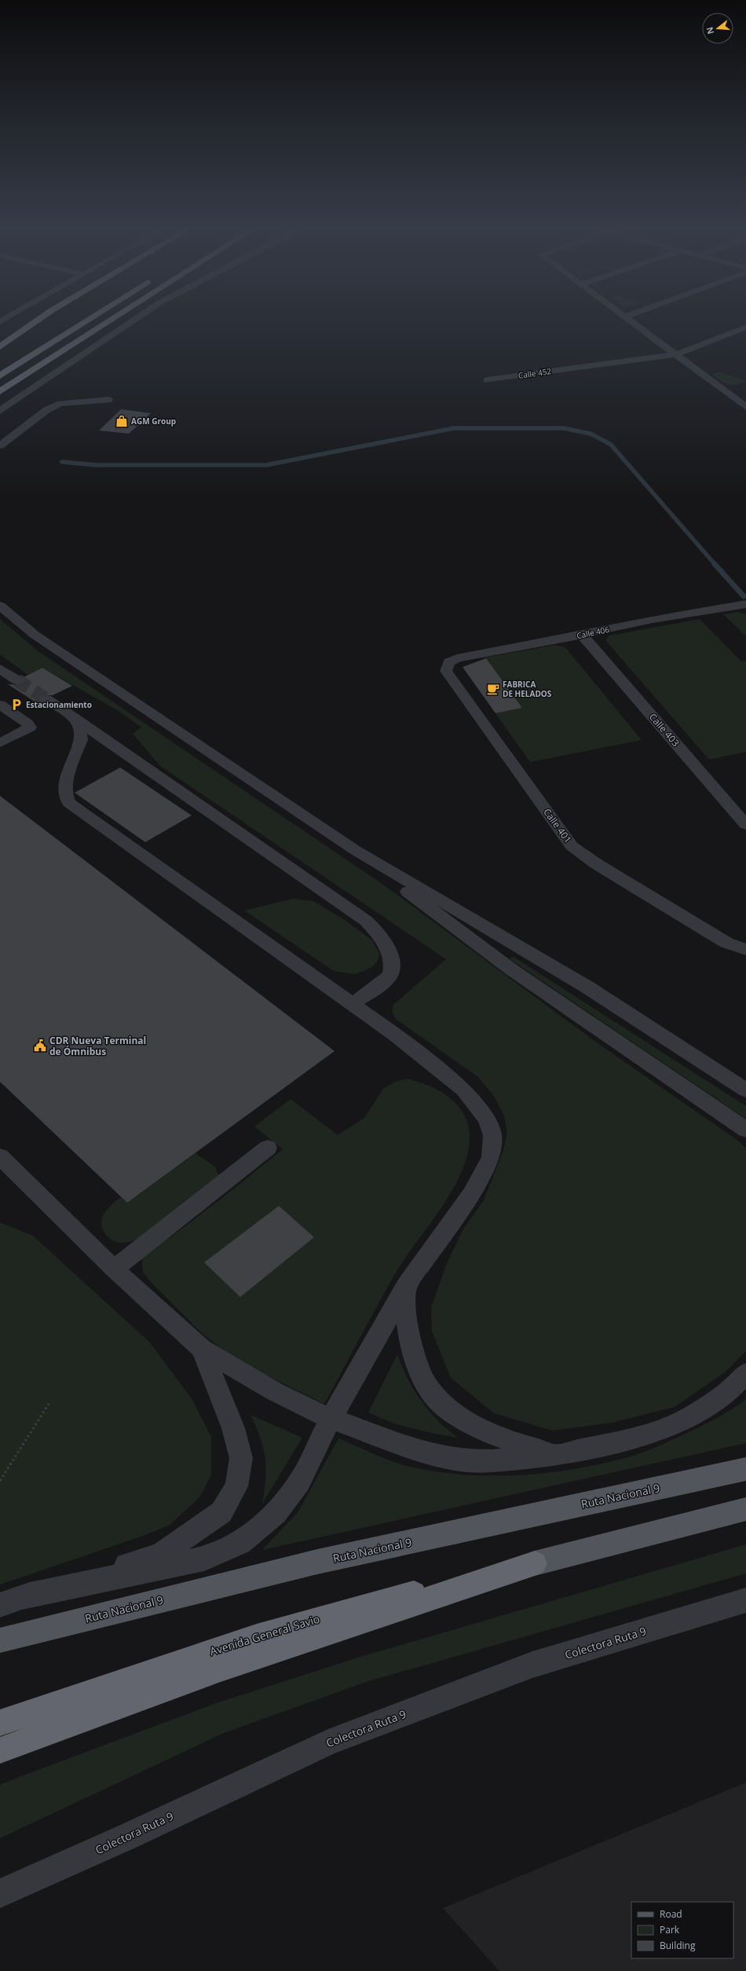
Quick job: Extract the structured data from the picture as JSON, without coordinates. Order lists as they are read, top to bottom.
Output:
{
  "streets": {
    "highway": ["Avenida General Savio"],
    "main road": ["Ruta Nacional 9"],
    "street": [
      "Calle 452",
      "Calle 406",
      "Calle 403",
      "Calle 401",
      "Colectora Ruta 9"
    ]
  },
  "crossings": [
    ["Calle 406", "Calle 403"],
    ["Calle 406", "Calle 401"]
  ],
  "places": {
    "shop": ["AGM Group"],
    "cafe": ["FABRICA DE HELADOS"],
    "parking": ["Estacionamiento"],
    "public building": ["CDR Nueva Terminal de Ómnibus"]
  },
  "legend": ["Road", "Park", "Building"],
  "north": "left"
}
